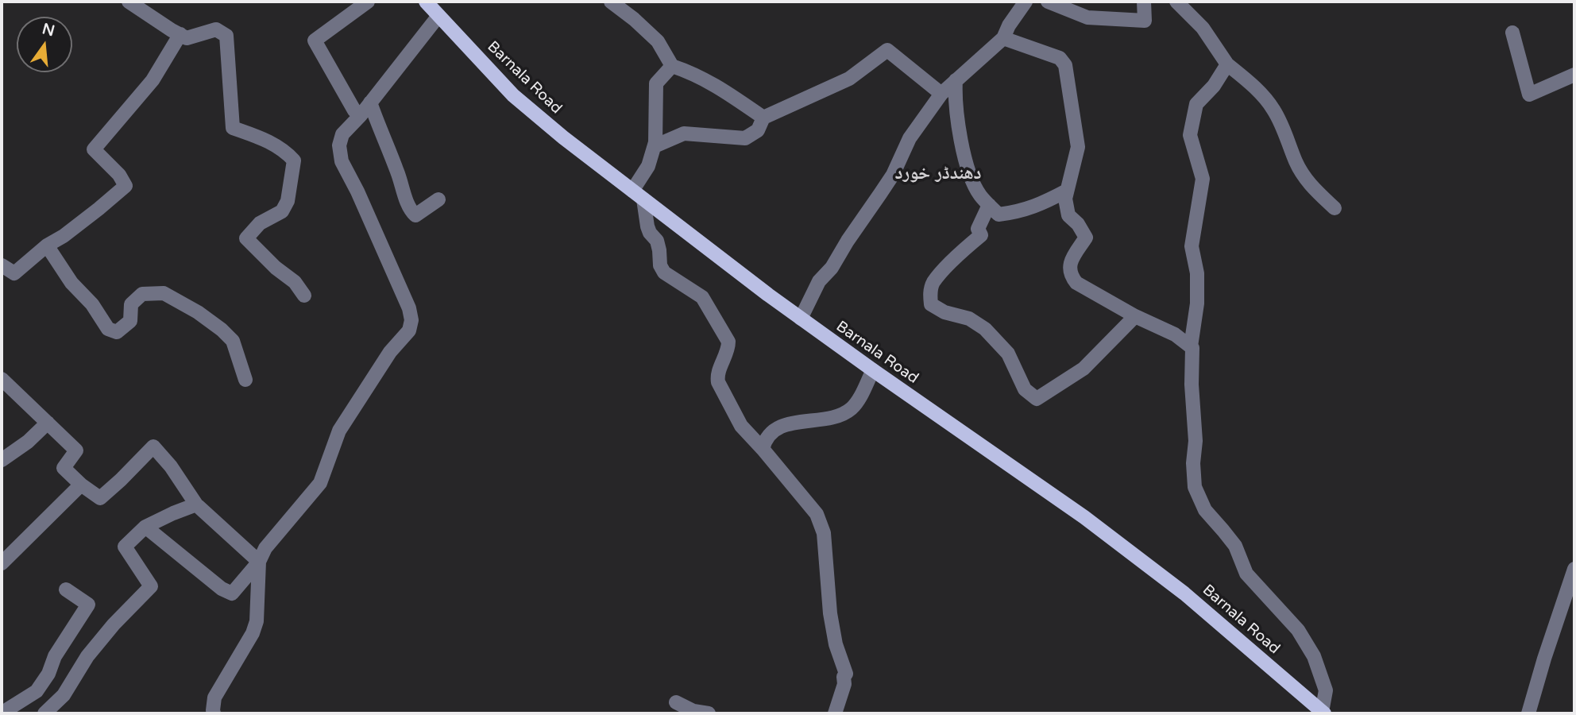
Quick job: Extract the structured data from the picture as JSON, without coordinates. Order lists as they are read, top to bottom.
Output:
{
  "streets": {
    "main road": ["Barnala Road"]
  },
  "districts": ["دھندڈر خورد"],
  "north": "top"
}
